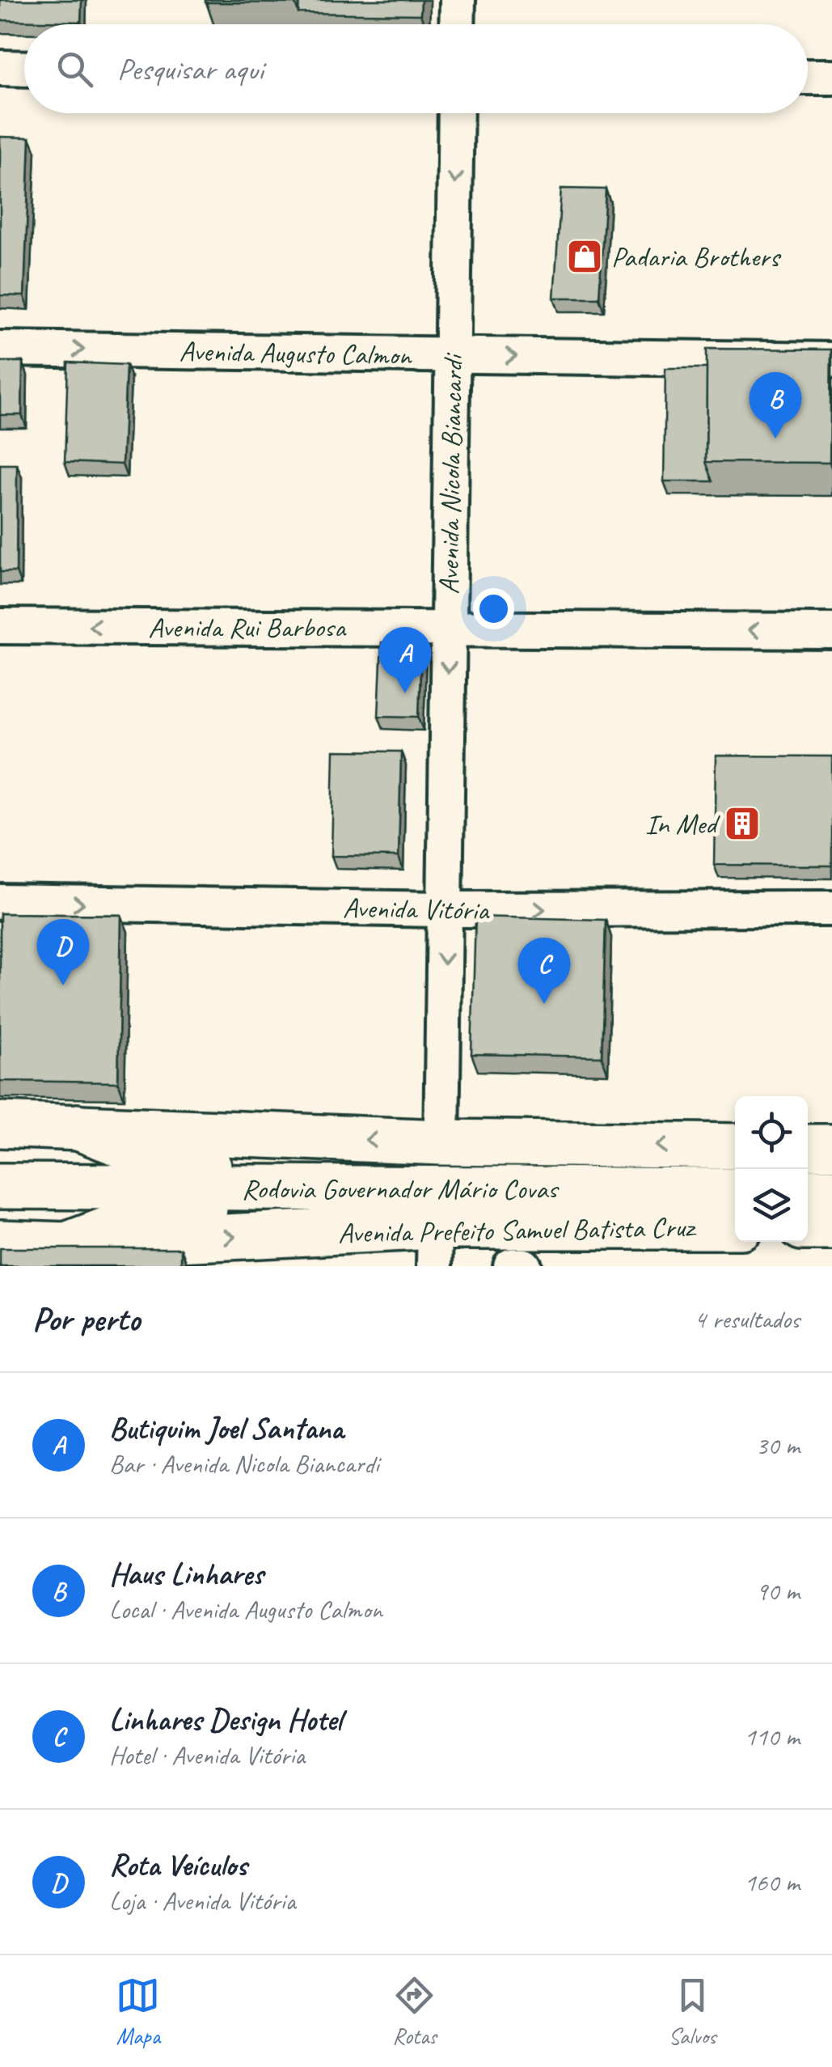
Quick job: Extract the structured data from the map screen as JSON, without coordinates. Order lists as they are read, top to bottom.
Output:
{
  "streets": {
    "main road": ["Rodovia Governador Mário Covas", "Avenida Prefeito Samuel Batista Cruz"],
    "street": [
      "Avenida Augusto Calmon",
      "Avenida Nicola Biancardi",
      "Avenida Rui Barbosa",
      "Avenida Vitória"
    ]
  },
  "crossings": [
    ["Avenida Augusto Calmon", "Avenida Nicola Biancardi"],
    ["Avenida Nicola Biancardi", "Avenida Rui Barbosa"],
    ["Avenida Nicola Biancardi", "Avenida Vitória"]
  ],
  "one_way": [
    "Avenida Augusto Calmon",
    "Avenida Nicola Biancardi",
    "Avenida Rui Barbosa",
    "Avenida Vitória"
  ],
  "places": {
    "shop": ["Padaria Brothers"],
    "building": ["In Med"]
  },
  "page": {
    "search": "Pesquisar aqui",
    "pins": [
      "B",
      "A",
      "D",
      "C"
    ],
    "heading": ["Por perto", "4 resultados"],
    "list": [
      {
        "mark": "A",
        "name": "Butiquim Joel Santana",
        "note": "Bar · Avenida Nicola Biancardi",
        "value": "30 m"
      },
      {
        "mark": "B",
        "name": "Haus Linhares",
        "note": "Local · Avenida Augusto Calmon",
        "value": "90 m"
      },
      {
        "mark": "C",
        "name": "Linhares Design Hotel",
        "note": "Hotel · Avenida Vitória",
        "value": "110 m"
      },
      {
        "mark": "D",
        "name": "Rota Veículos",
        "note": "Loja · Avenida Vitória",
        "value": "160 m"
      }
    ],
    "nav": ["Mapa", "Rotas", "Salvos"]
  }
}
